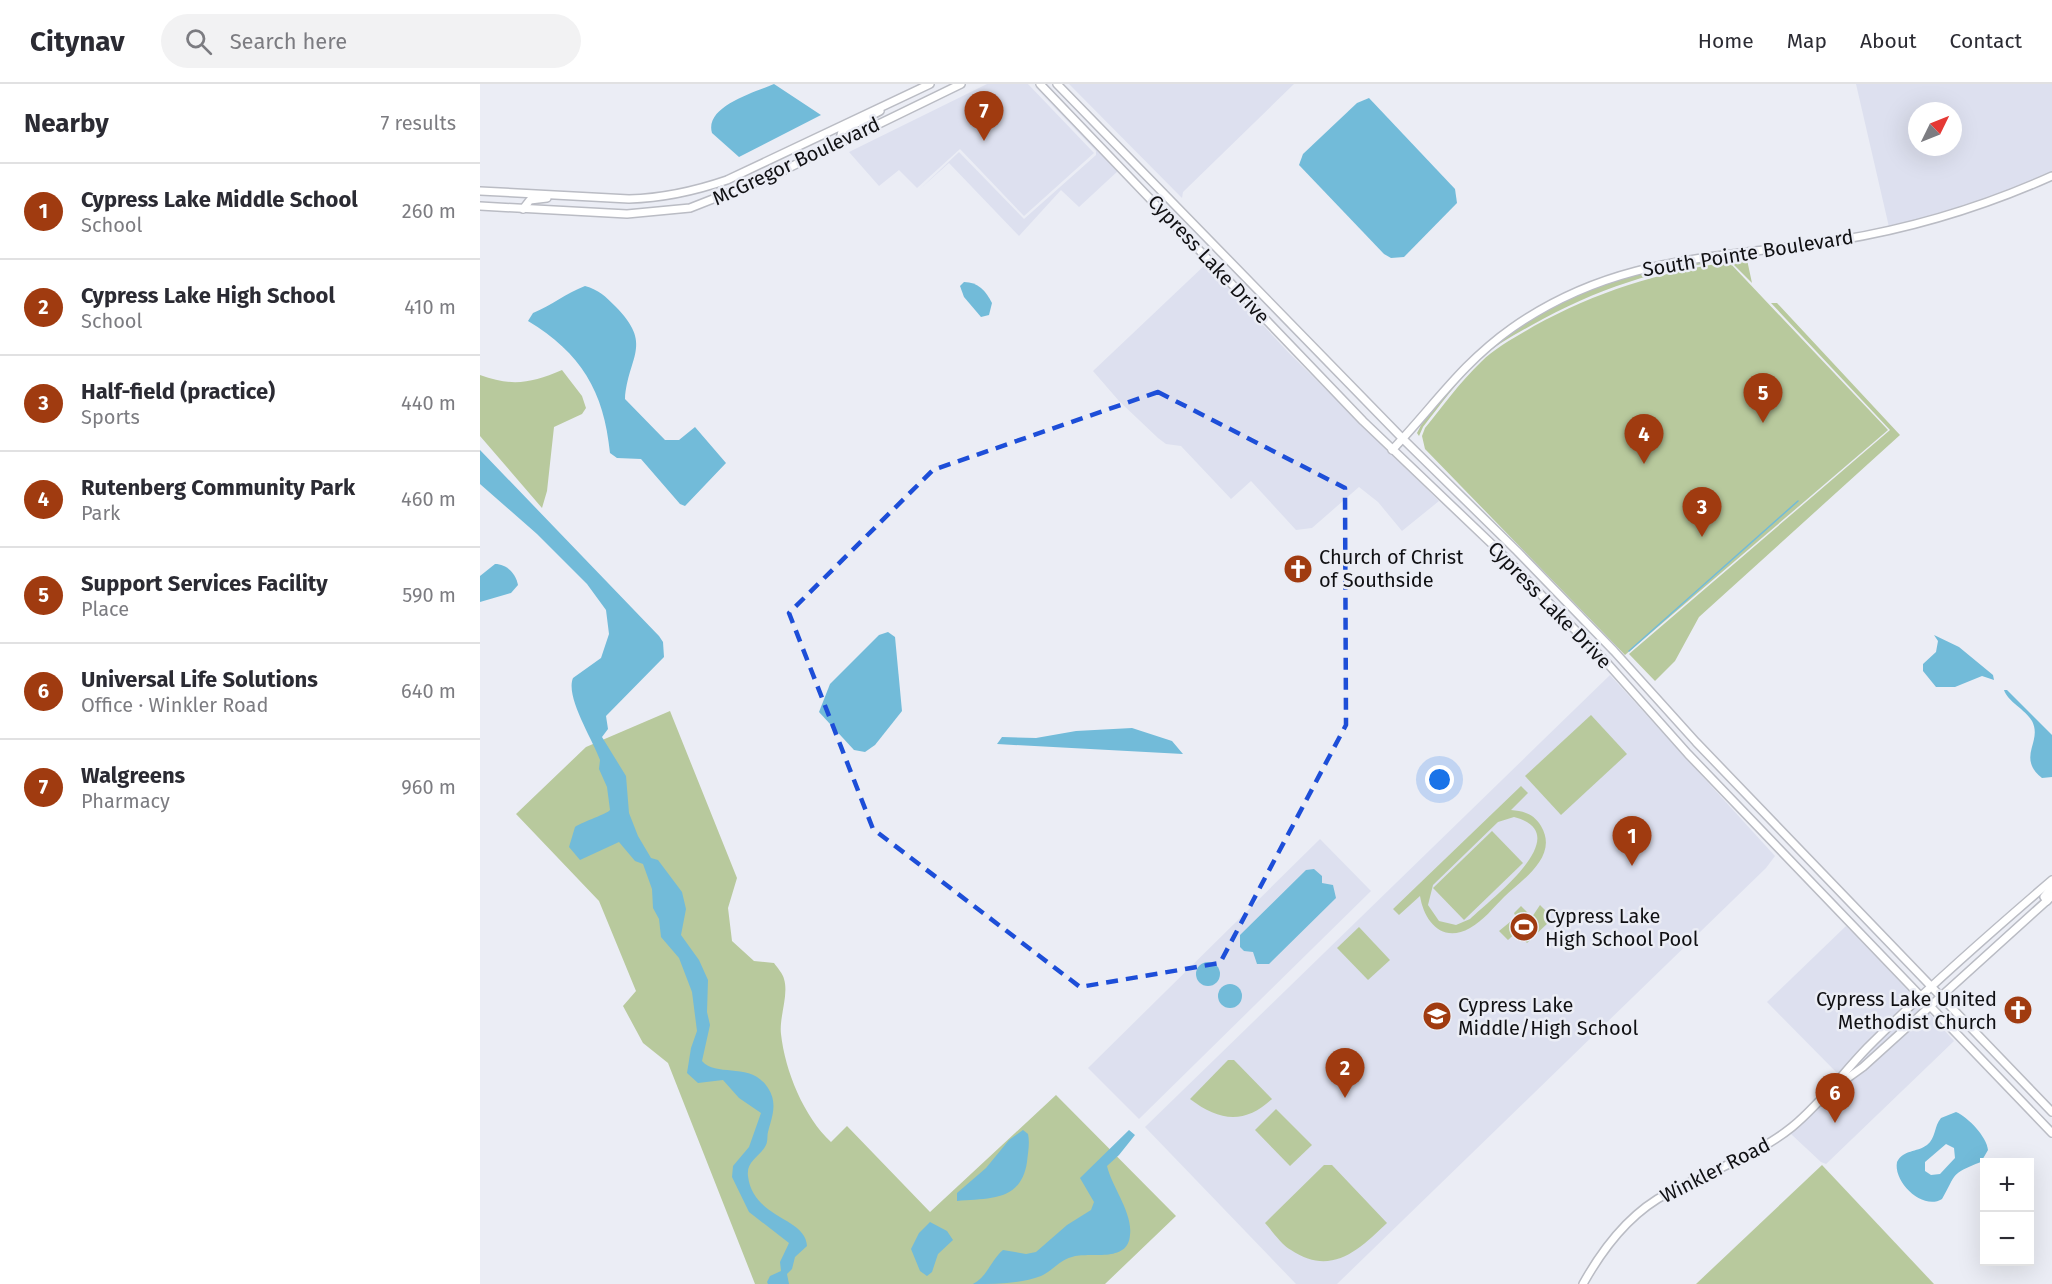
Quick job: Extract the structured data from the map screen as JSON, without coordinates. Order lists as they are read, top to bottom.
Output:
{
  "streets": {
    "main road": [
      "McGregor Boulevard",
      "South Pointe Boulevard",
      "Cypress Lake Drive",
      "Winkler Road"
    ]
  },
  "crossings": [
    ["South Pointe Boulevard", "Cypress Lake Drive"],
    ["Cypress Lake Drive", "Winkler Road"]
  ],
  "places": {
    "church": ["Church of Christ of Southside", "Cypress Lake United Methodist Church"],
    "sports": ["Cypress Lake High School Pool"],
    "school or university": ["Cypress Lake Middle/High School"]
  },
  "north": "top right",
  "page": {
    "header": "Citynav",
    "search": "Search here",
    "nav": [
      "Home",
      "Map",
      "About",
      "Contact"
    ],
    "heading": ["Nearby", "7 results"],
    "pins": [
      "7",
      "5",
      "4",
      "3",
      "1",
      "2",
      "6"
    ],
    "list": [
      {
        "mark": "1",
        "name": "Cypress Lake Middle School",
        "note": "School",
        "value": "260 m"
      },
      {
        "mark": "2",
        "name": "Cypress Lake High School",
        "note": "School",
        "value": "410 m"
      },
      {
        "mark": "3",
        "name": "Half-field (practice)",
        "note": "Sports",
        "value": "440 m"
      },
      {
        "mark": "4",
        "name": "Rutenberg Community Park",
        "note": "Park",
        "value": "460 m"
      },
      {
        "mark": "5",
        "name": "Support Services Facility",
        "note": "Place",
        "value": "590 m"
      },
      {
        "mark": "6",
        "name": "Universal Life Solutions",
        "note": "Office · Winkler Road",
        "value": "640 m"
      },
      {
        "mark": "7",
        "name": "Walgreens",
        "note": "Pharmacy",
        "value": "960 m"
      }
    ],
    "map_buttons": ["+", "−"]
  }
}
